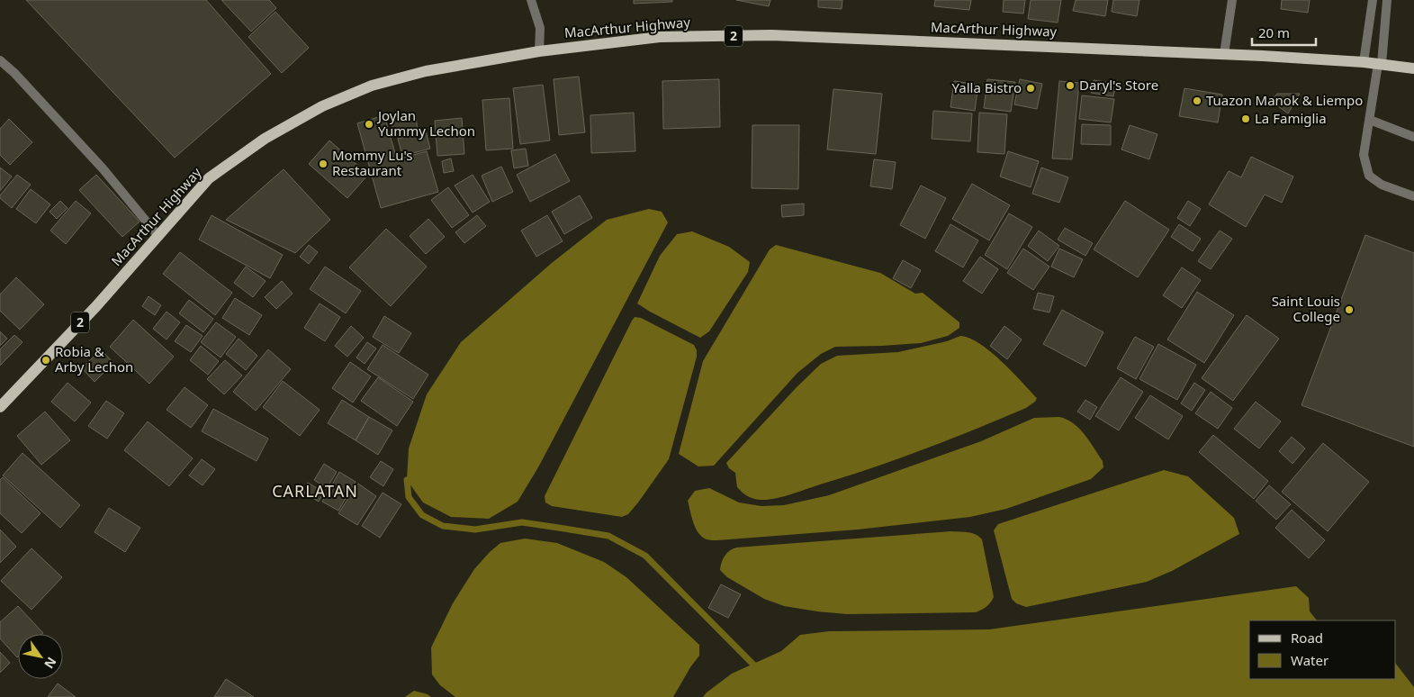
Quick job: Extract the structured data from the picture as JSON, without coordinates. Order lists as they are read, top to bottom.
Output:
{
  "streets": {
    "main road": ["MacArthur Highway", "2"]
  },
  "districts": ["CARLATAN"],
  "places": [
    "Daryl's Store",
    "Yalla Bistro",
    "Tuazon Manok & Liempo",
    "La Famiglia",
    "Joylan Yummy Lechon",
    "Mommy Lu's Restaurant",
    "Saint Louis College",
    "Robia & Arby Lechon"
  ],
  "legend": ["Road", "Water"],
  "scale_bar": "20 m",
  "north": "bottom right"
}
